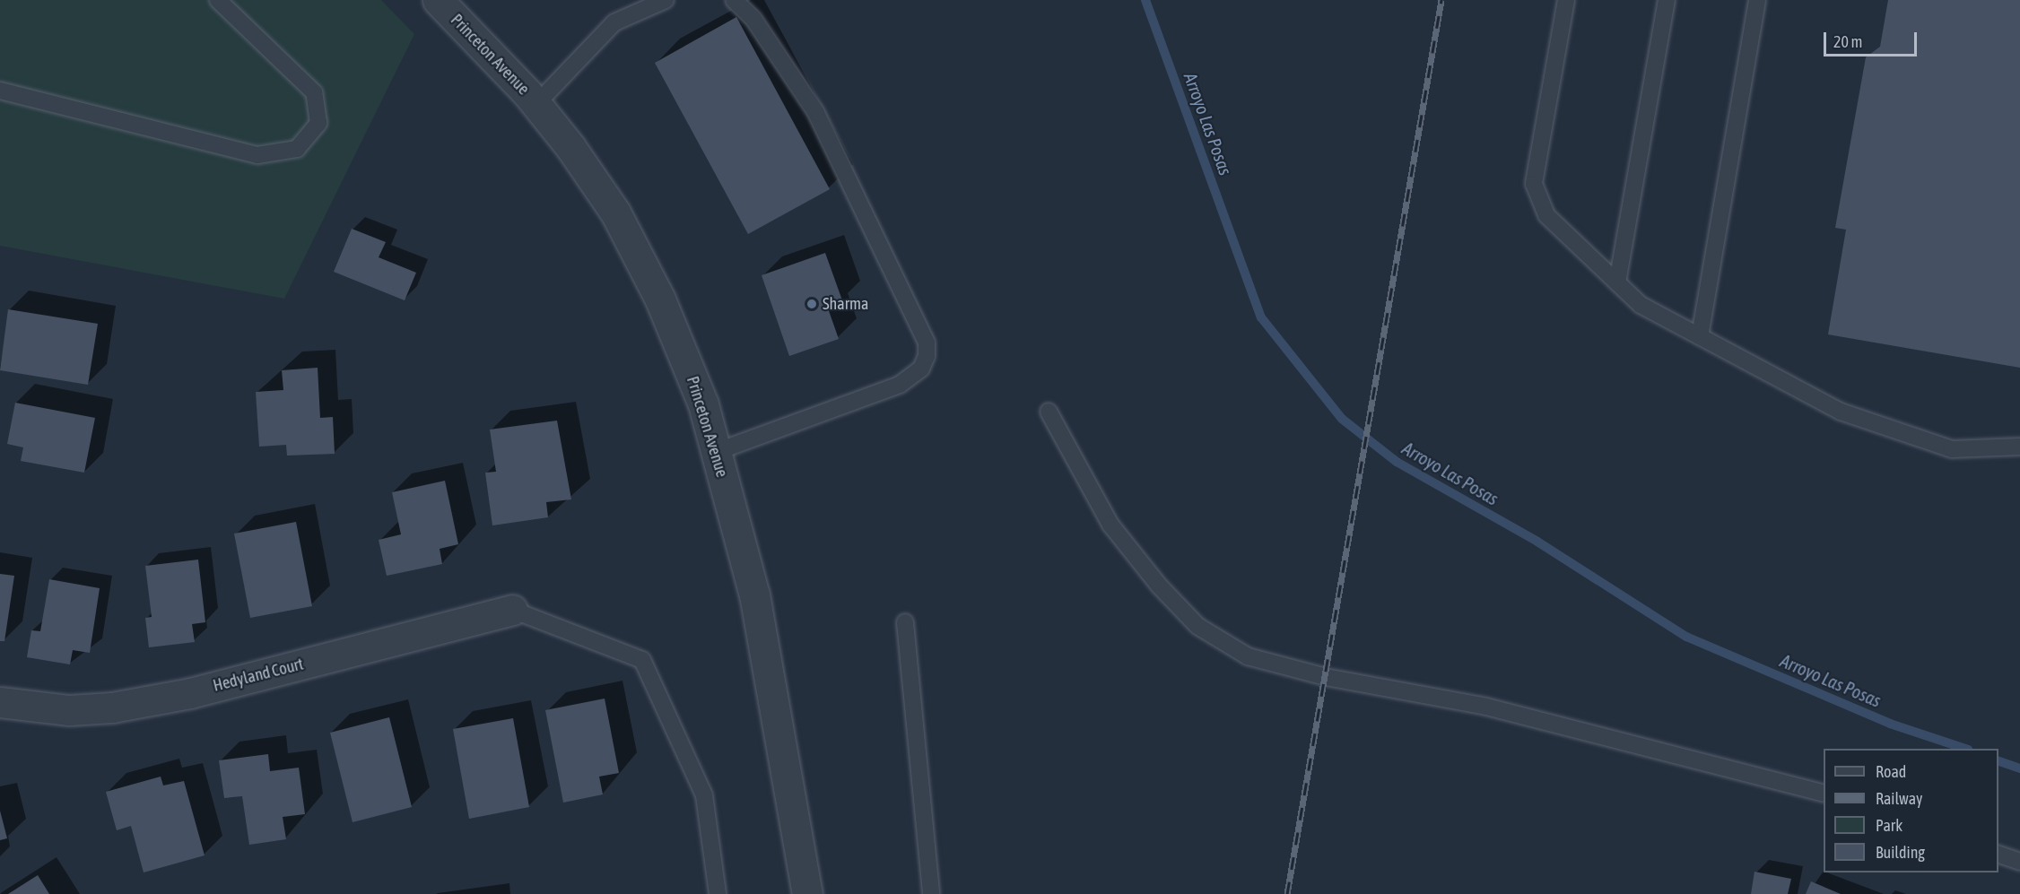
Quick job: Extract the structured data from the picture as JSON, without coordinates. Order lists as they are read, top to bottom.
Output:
{
  "streets": {
    "street": ["Princeton Avenue", "Hedyland Court"]
  },
  "water": ["Arroyo Las Posas"],
  "places": ["Sharma"],
  "legend": [
    "Road",
    "Railway",
    "Park",
    "Building"
  ],
  "scale_bar": "20 m"
}
